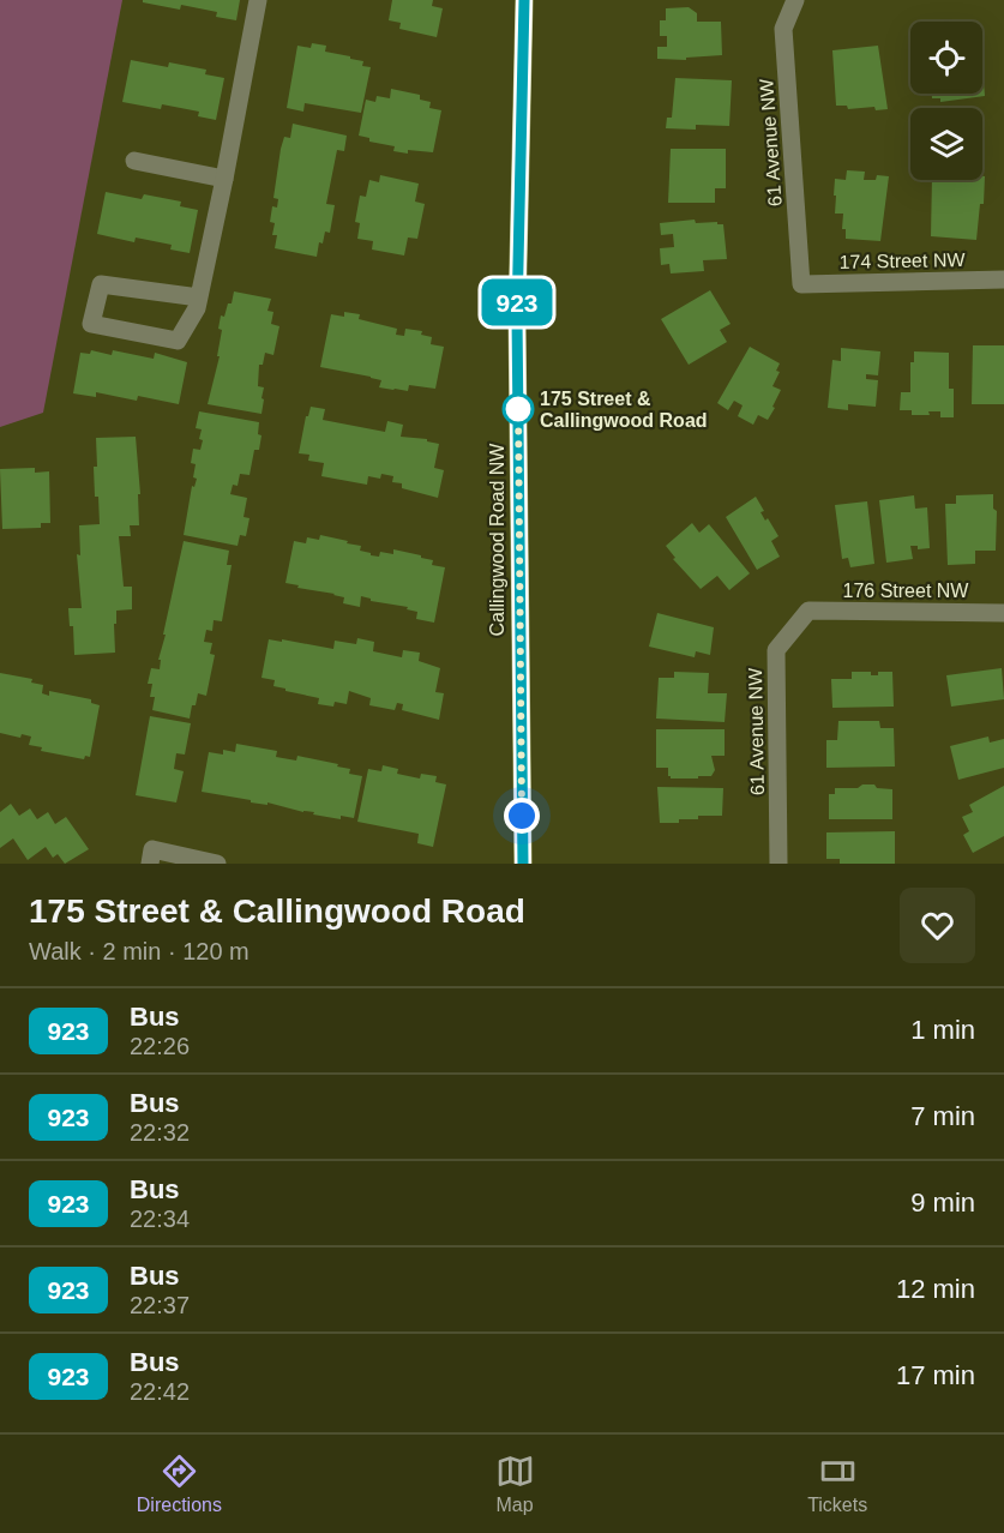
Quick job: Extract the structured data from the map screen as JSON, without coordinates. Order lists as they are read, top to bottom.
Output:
{
  "streets": {
    "main road": ["Callingwood Road NW"],
    "street": ["61 Avenue NW", "174 Street NW", "176 Street NW"]
  },
  "crossings": [
    ["61 Avenue NW", "174 Street NW"],
    ["61 Avenue NW", "176 Street NW"]
  ],
  "places": ["175 Street & Callingwood Road"],
  "lines": ["bus line 923"],
  "page": {
    "on_map": "923",
    "heading": ["175 Street & Callingwood Road", "Walk · 2 min · 120 m"],
    "list": [
      {
        "mark": "923",
        "name": "Bus",
        "note": "22:26",
        "value": "1 min"
      },
      {
        "mark": "923",
        "name": "Bus",
        "note": "22:32",
        "value": "7 min"
      },
      {
        "mark": "923",
        "name": "Bus",
        "note": "22:34",
        "value": "9 min"
      },
      {
        "mark": "923",
        "name": "Bus",
        "note": "22:37",
        "value": "12 min"
      },
      {
        "mark": "923",
        "name": "Bus",
        "note": "22:42",
        "value": "17 min"
      }
    ],
    "tabs": ["Directions", "Map", "Tickets"]
  }
}
